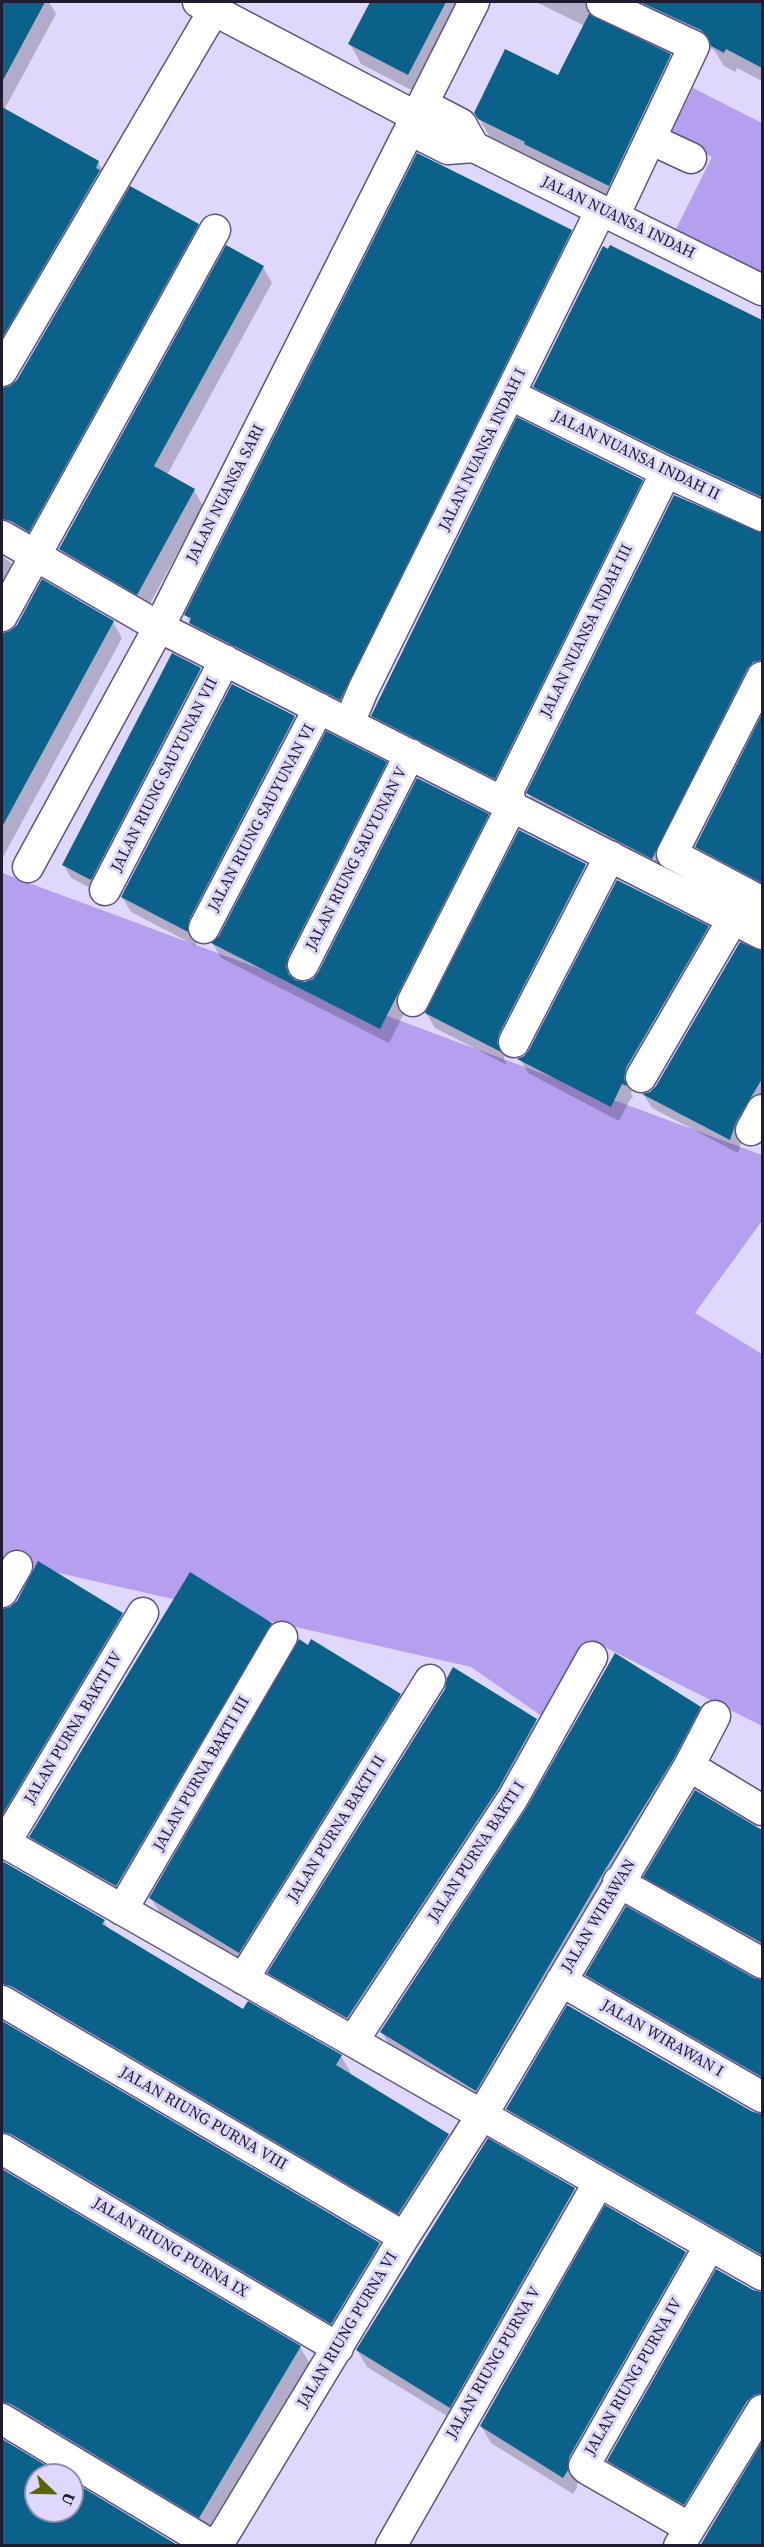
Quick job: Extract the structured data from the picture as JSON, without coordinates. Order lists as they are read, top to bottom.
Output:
{
  "streets": {
    "street": [
      "JALAN NUANSA INDAH",
      "JALAN NUANSA INDAH I",
      "JALAN NUANSA INDAH II",
      "JALAN NUANSA SARI",
      "JALAN NUANSA INDAH III",
      "JALAN RIUNG SAUYUNAN VII",
      "JALAN RIUNG SAUYUNAN VI",
      "JALAN RIUNG SAUYUNAN V",
      "JALAN PURNA BAKTI IV",
      "JALAN PURNA BAKTI III",
      "JALAN PURNA BAKTI II",
      "JALAN PURNA BAKTI I",
      "JALAN WIRAWAN",
      "JALAN WIRAWAN I",
      "JALAN RIUNG PURNA VIII",
      "JALAN RIUNG PURNA IX",
      "JALAN RIUNG PURNA VI",
      "JALAN RIUNG PURNA V",
      "JALAN RIUNG PURNA IV"
    ]
  },
  "crossings": [
    ["JALAN NUANSA INDAH", "JALAN NUANSA INDAH I"],
    ["JALAN NUANSA INDAH", "JALAN NUANSA SARI"],
    ["JALAN NUANSA INDAH I", "JALAN NUANSA INDAH II"],
    ["JALAN NUANSA INDAH II", "JALAN NUANSA INDAH III"],
    ["JALAN WIRAWAN", "JALAN WIRAWAN I"],
    ["JALAN WIRAWAN", "JALAN RIUNG PURNA VI"],
    ["JALAN RIUNG PURNA VIII", "JALAN RIUNG PURNA VI"],
    ["JALAN RIUNG PURNA IX", "JALAN RIUNG PURNA VI"]
  ],
  "north": "bottom right"
}
